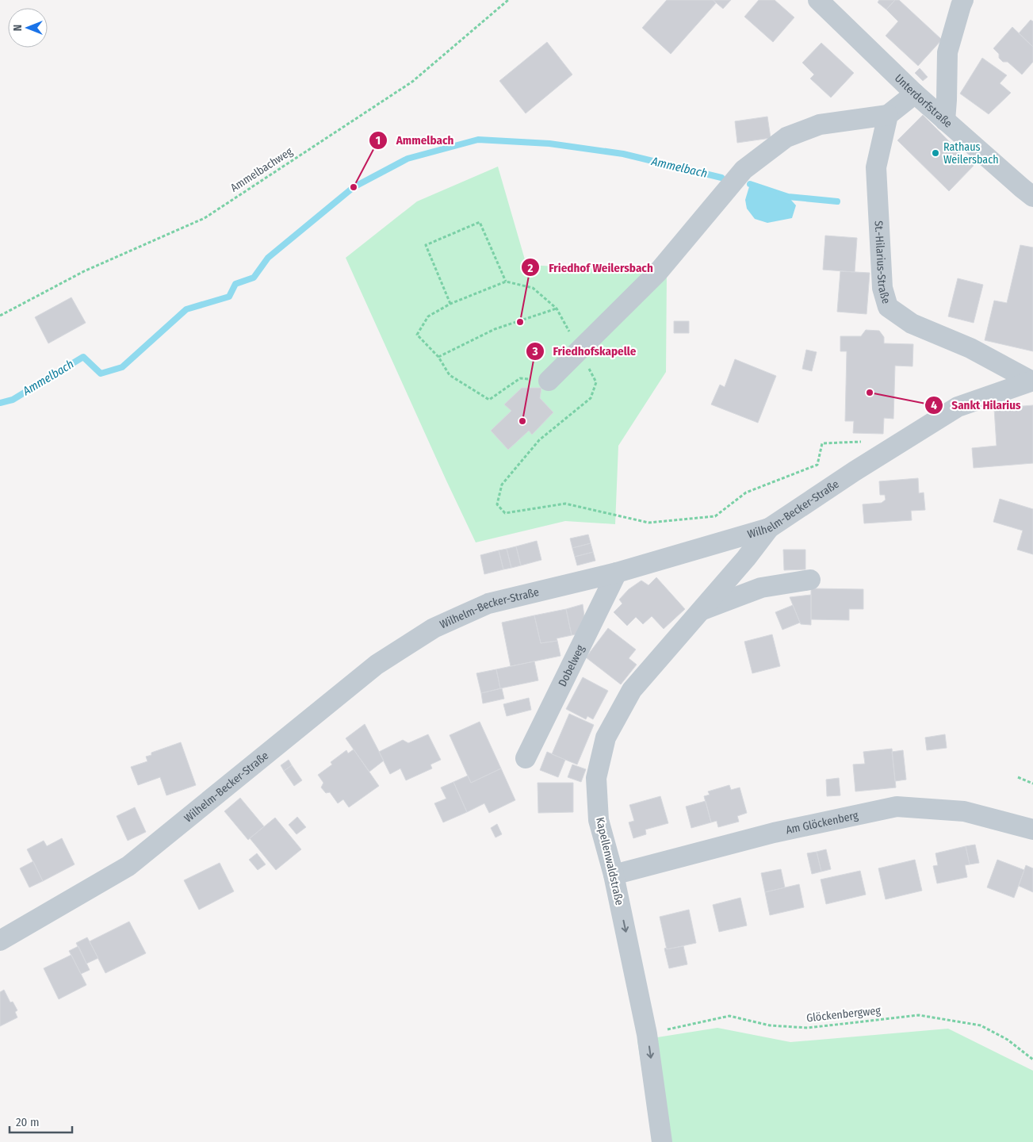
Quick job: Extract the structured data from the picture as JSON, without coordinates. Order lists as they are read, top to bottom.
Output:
{
  "streets": {
    "street": [
      "Unterdorfstraße",
      "St.-Hilarius-Straße",
      "Wilhelm-Becker-Straße",
      "Dobelweg",
      "Am Glöckenberg",
      "Kapellenwaldstraße"
    ],
    "path": ["Ammelbachweg", "Glöckenbergweg"]
  },
  "crossings": [
    ["St.-Hilarius-Straße", "Wilhelm-Becker-Straße"],
    ["Wilhelm-Becker-Straße", "Dobelweg"],
    ["Wilhelm-Becker-Straße", "Kapellenwaldstraße"],
    ["Am Glöckenberg", "Kapellenwaldstraße"],
    ["Kapellenwaldstraße", "Glöckenbergweg"]
  ],
  "water": ["Ammelbach"],
  "places": [
    "Rathaus Weilersbach",
    "Ammelbach",
    "Friedhof Weilersbach",
    "Sankt Hilarius",
    "Friedhofskapelle"
  ],
  "scale_bar": "20 m",
  "north": "left"
}
